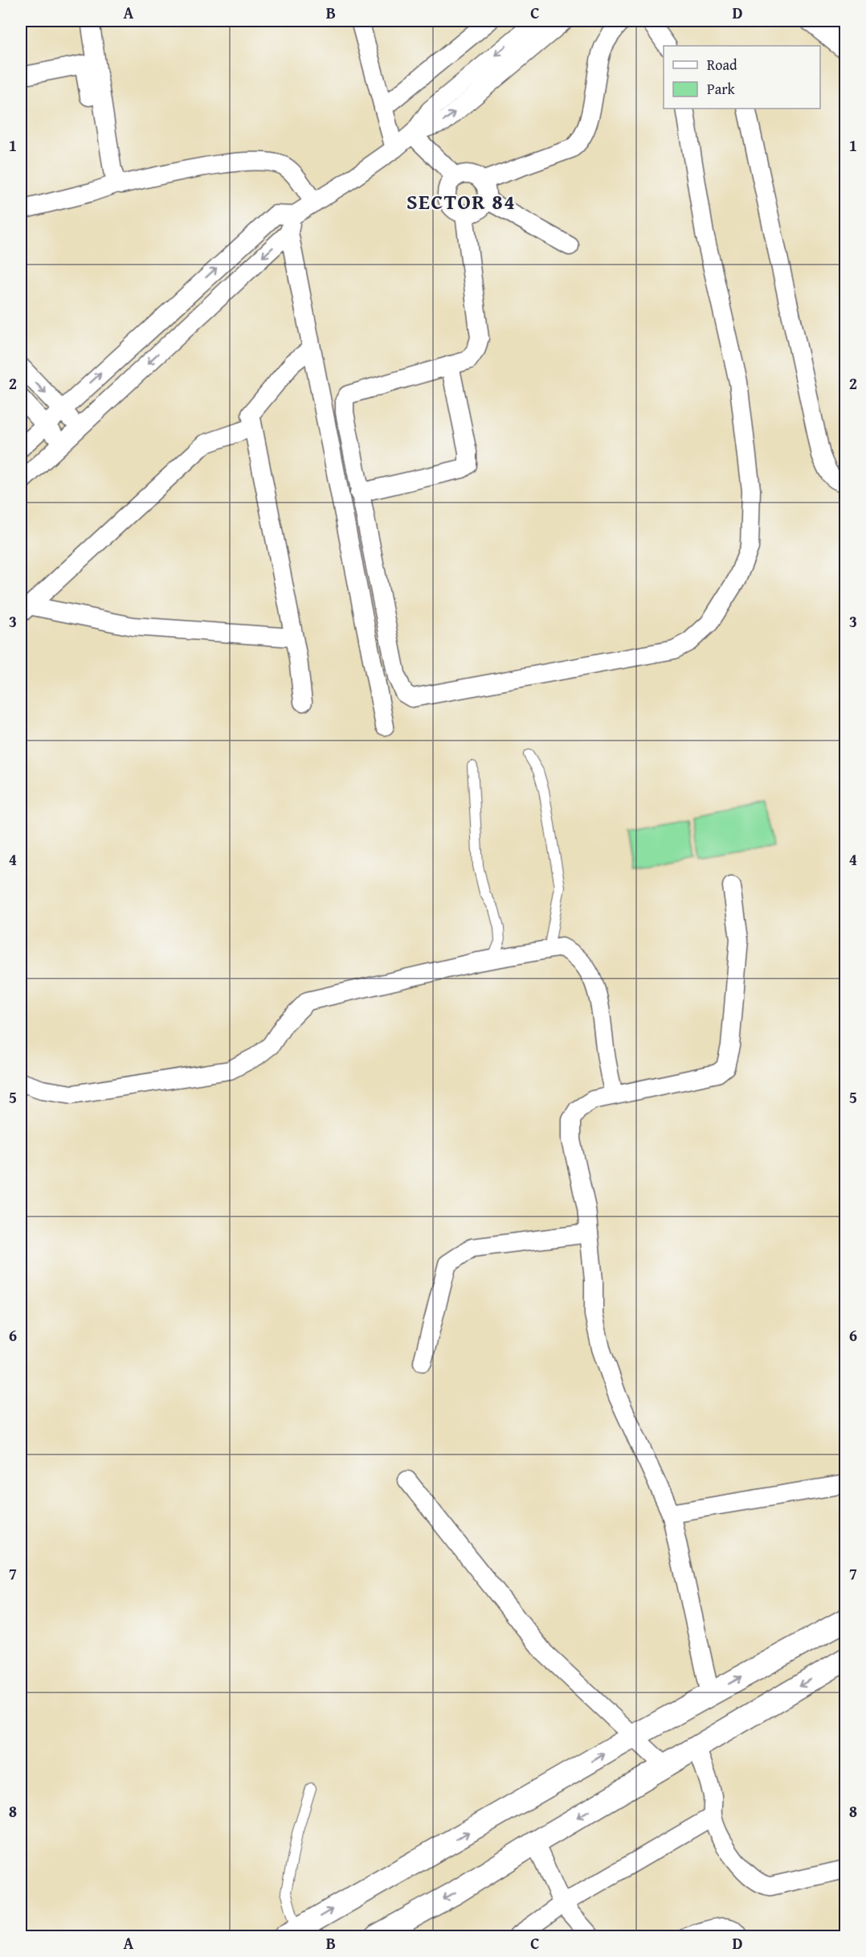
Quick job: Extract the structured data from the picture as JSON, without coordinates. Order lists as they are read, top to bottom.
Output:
{
  "districts": ["SECTOR 84"],
  "legend": ["Road", "Park"],
  "grid": {
    "columns": [
      "A",
      "B",
      "C",
      "D"
    ],
    "rows": [
      "1",
      "2",
      "3",
      "4",
      "5",
      "6",
      "7",
      "8"
    ]
  }
}
